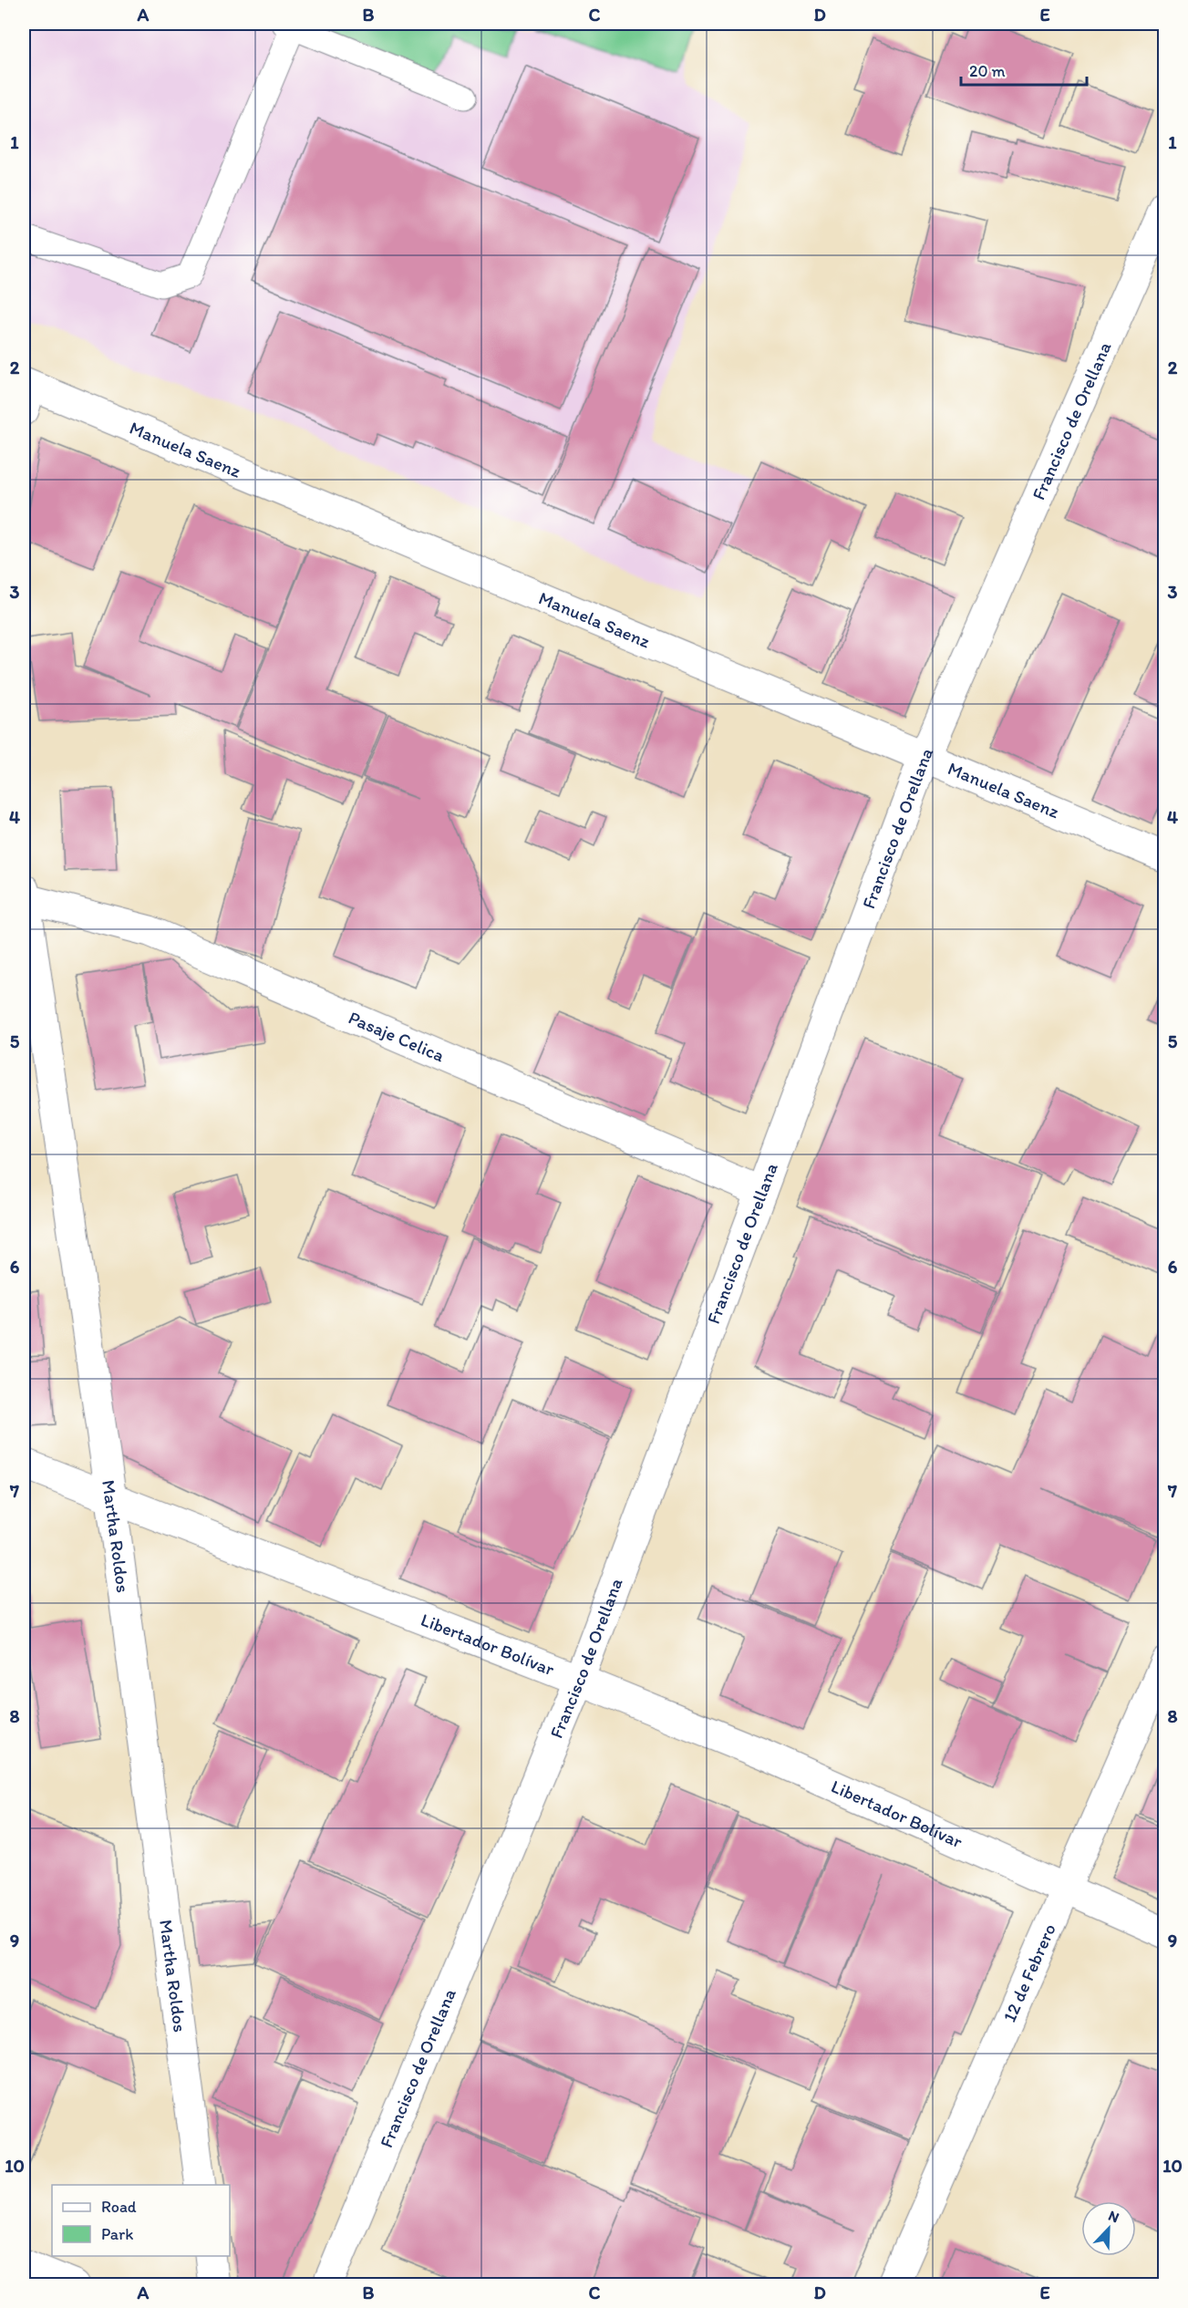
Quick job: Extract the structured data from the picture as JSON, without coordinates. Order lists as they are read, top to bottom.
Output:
{
  "streets": {
    "street": [
      "Francisco de Orellana",
      "Manuela Saenz",
      "Pasaje Celica",
      "Martha Roldos",
      "Libertador Bolívar",
      "12 de Febrero"
    ]
  },
  "crossings": [
    ["Francisco de Orellana", "Manuela Saenz"],
    ["Francisco de Orellana", "Pasaje Celica"],
    ["Francisco de Orellana", "Libertador Bolívar"],
    ["Pasaje Celica", "Martha Roldos"],
    ["Martha Roldos", "Libertador Bolívar"],
    ["Libertador Bolívar", "12 de Febrero"]
  ],
  "legend": ["Road", "Park"],
  "scale_bar": "20 m",
  "north": "top right",
  "grid": {
    "columns": [
      "A",
      "B",
      "C",
      "D",
      "E"
    ],
    "rows": [
      "1",
      "2",
      "3",
      "4",
      "5",
      "6",
      "7",
      "8",
      "9",
      "10"
    ]
  }
}
